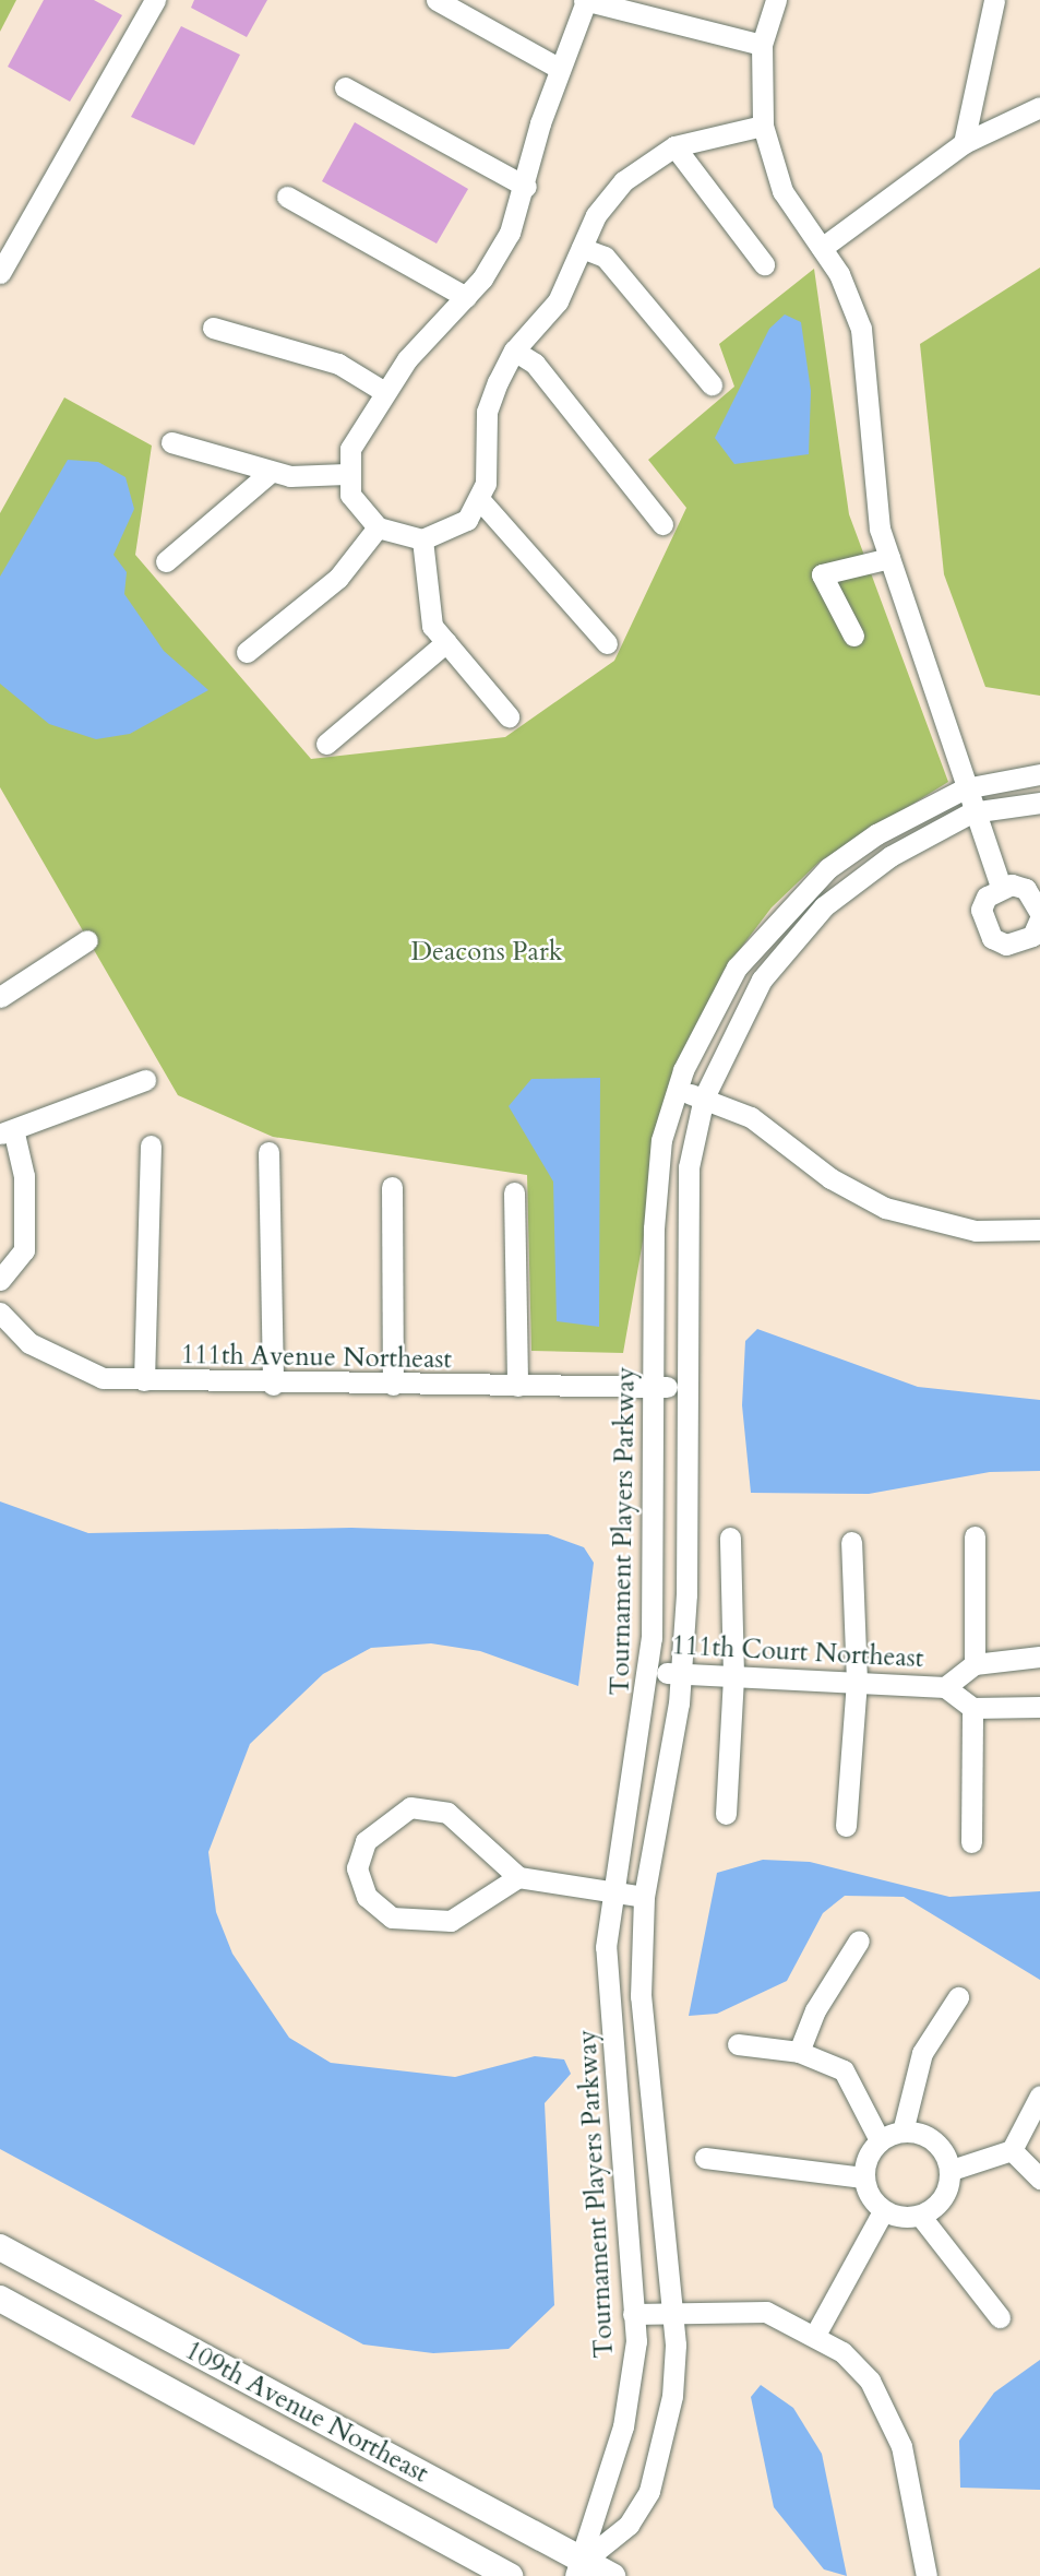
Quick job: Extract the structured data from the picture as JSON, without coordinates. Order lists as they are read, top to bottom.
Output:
{
  "streets": {
    "main road": ["109th Avenue Northeast"],
    "street": ["111th Avenue Northeast", "Tournament Players Parkway", "111th Court Northeast"]
  },
  "crossings": [
    ["111th Avenue Northeast", "Tournament Players Parkway"],
    ["Tournament Players Parkway", "111th Court Northeast"],
    ["Tournament Players Parkway", "109th Avenue Northeast"]
  ],
  "parks": ["Deacons Park"]
}
